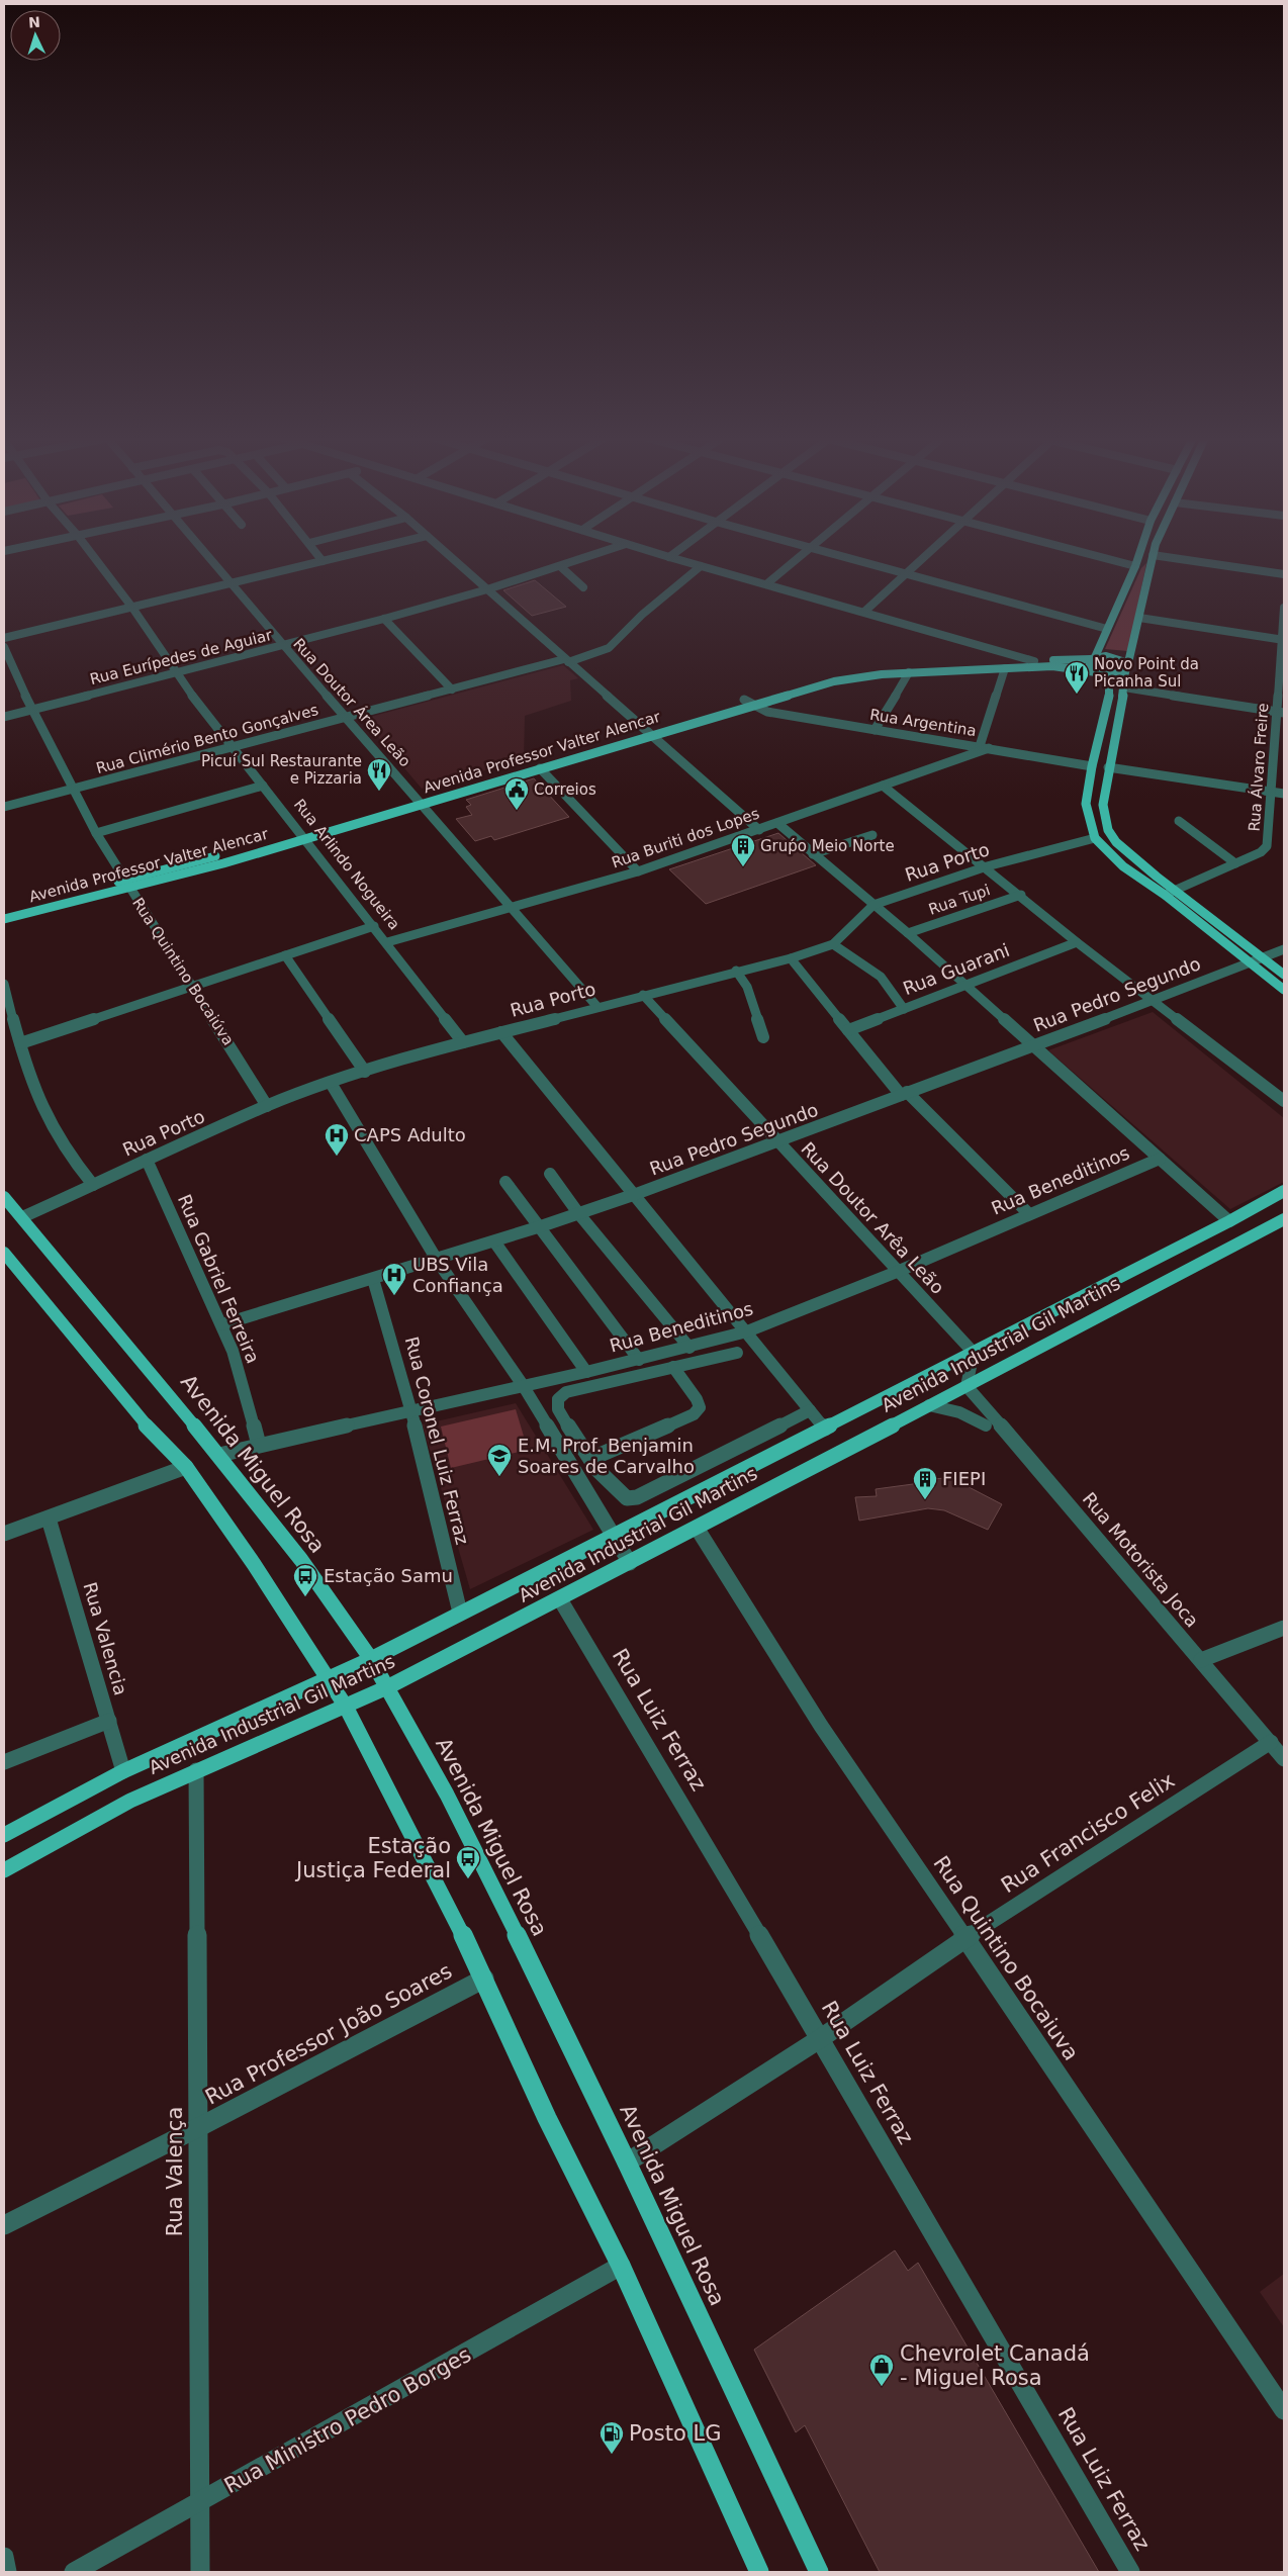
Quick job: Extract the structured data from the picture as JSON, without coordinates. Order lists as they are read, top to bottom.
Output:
{
  "streets": {
    "main road": ["Avenida Professor Valter Alencar", "Avenida Industrial Gil Martins", "Avenida Miguel Rosa"],
    "street": [
      "Rua Eurípedes de Aguiar",
      "Rua Doutor Área Leão",
      "Rua Argentina",
      "Rua Climério Bento Gonçalves",
      "Rua Álvaro Freire",
      "Rua Buriti dos Lopes",
      "Rua Porto",
      "Rua Arlindo Nogueira",
      "Rua Tupi",
      "Rua Guarani",
      "Rua Quintino Bocaiúva",
      "Rua Pedro Segundo",
      "Rua Beneditinos",
      "Rua Doutor Arêa Leão",
      "Rua Gabriel Ferreira",
      "Rua Coronel Luiz Ferraz",
      "Rua Motorista Joca",
      "Rua Valencia",
      "Rua Luiz Ferraz",
      "Rua Francisco Felix",
      "Rua Quintino Bocaiuva",
      "Rua Professor João Soares",
      "Rua Valença",
      "Rua Ministro Pedro Borges"
    ]
  },
  "crossings": [
    ["Rua Eurípedes de Aguiar", "Rua Doutor Área Leão"],
    ["Rua Eurípedes de Aguiar", "Rua Arlindo Nogueira"],
    ["Rua Eurípedes de Aguiar", "Rua Quintino Bocaiúva"],
    ["Rua Doutor Área Leão", "Rua Climério Bento Gonçalves"],
    ["Rua Doutor Área Leão", "Avenida Professor Valter Alencar"],
    ["Rua Doutor Área Leão", "Rua Buriti dos Lopes"],
    ["Rua Doutor Área Leão", "Rua Porto"],
    ["Rua Argentina", "Avenida Professor Valter Alencar"],
    ["Rua Argentina", "Rua Buriti dos Lopes"],
    ["Rua Climério Bento Gonçalves", "Rua Arlindo Nogueira"],
    ["Rua Climério Bento Gonçalves", "Rua Quintino Bocaiúva"],
    ["Avenida Professor Valter Alencar", "Rua Arlindo Nogueira"],
    ["Avenida Professor Valter Alencar", "Rua Quintino Bocaiúva"],
    ["Rua Buriti dos Lopes", "Rua Arlindo Nogueira"],
    ["Rua Porto", "Rua Arlindo Nogueira"],
    ["Rua Porto", "Rua Quintino Bocaiúva"],
    ["Rua Porto", "Rua Doutor Arêa Leão"],
    ["Rua Porto", "Rua Gabriel Ferreira"],
    ["Rua Porto", "Avenida Miguel Rosa"],
    ["Rua Pedro Segundo", "Rua Doutor Arêa Leão"],
    ["Rua Pedro Segundo", "Rua Gabriel Ferreira"],
    ["Rua Pedro Segundo", "Rua Coronel Luiz Ferraz"],
    ["Rua Beneditinos", "Rua Doutor Arêa Leão"],
    ["Rua Beneditinos", "Rua Gabriel Ferreira"],
    ["Rua Beneditinos", "Rua Coronel Luiz Ferraz"],
    ["Rua Beneditinos", "Avenida Miguel Rosa"],
    ["Rua Doutor Arêa Leão", "Avenida Industrial Gil Martins"],
    ["Avenida Industrial Gil Martins", "Rua Coronel Luiz Ferraz"],
    ["Avenida Industrial Gil Martins", "Avenida Miguel Rosa"],
    ["Avenida Industrial Gil Martins", "Rua Motorista Joca"],
    ["Avenida Industrial Gil Martins", "Rua Valencia"],
    ["Avenida Industrial Gil Martins", "Rua Luiz Ferraz"],
    ["Avenida Industrial Gil Martins", "Rua Quintino Bocaiuva"],
    ["Avenida Industrial Gil Martins", "Rua Valença"],
    ["Avenida Miguel Rosa", "Rua Francisco Felix"],
    ["Rua Motorista Joca", "Rua Francisco Felix"],
    ["Rua Luiz Ferraz", "Rua Francisco Felix"],
    ["Rua Francisco Felix", "Rua Quintino Bocaiuva"],
    ["Rua Professor João Soares", "Rua Valença"],
    ["Rua Valença", "Rua Ministro Pedro Borges"]
  ],
  "places": {
    "restaurant": ["Novo Point da Picanha Sul", "Picuí Sul Restaurante e Pizzaria"],
    "public building": ["Correios"],
    "building": ["Gruṕo Meio Norte", "FIEPI"],
    "hospital": ["CAPS Adulto", "UBS Vila Confiança"],
    "school or university": ["E.M. Prof. Benjamin Soares de Carvalho"],
    "bus stop": ["Estação Samu", "Estação Justiça Federal"],
    "shop": ["Chevrolet Canadá - Miguel Rosa"],
    "fuel station": ["Posto LG"]
  },
  "north": "top"
}
